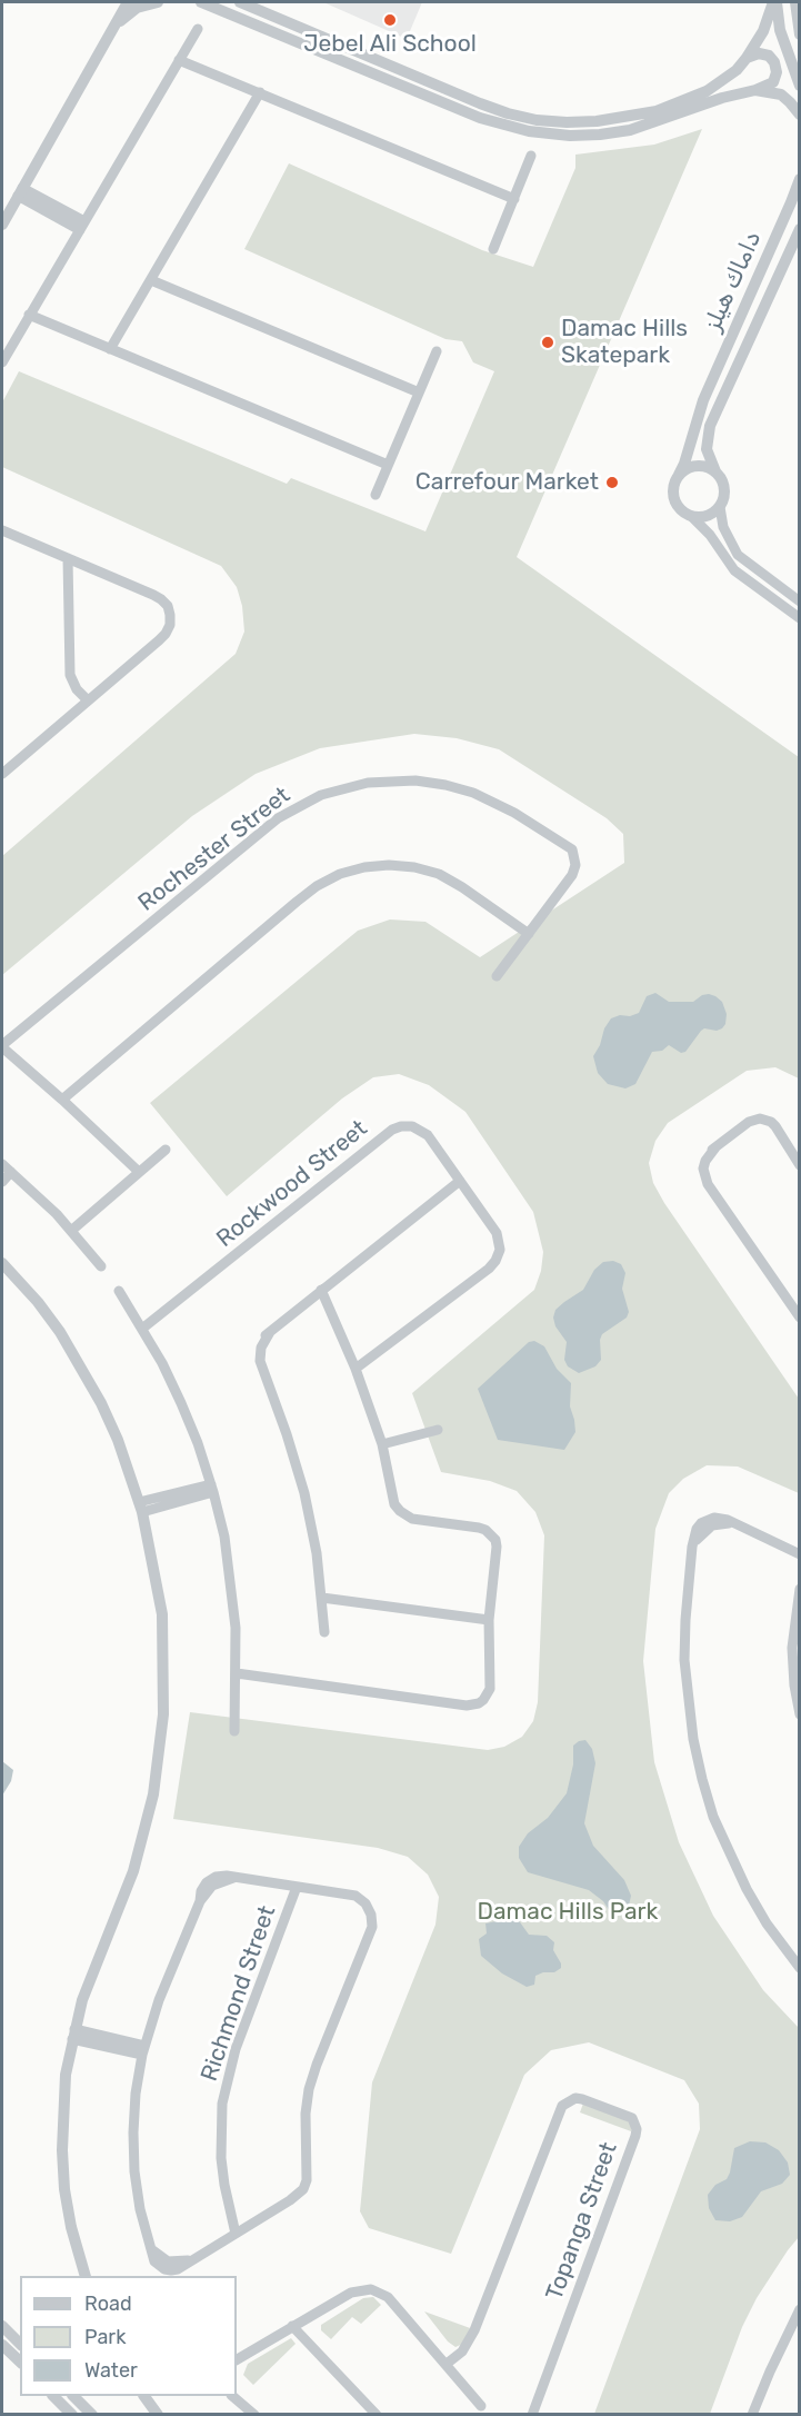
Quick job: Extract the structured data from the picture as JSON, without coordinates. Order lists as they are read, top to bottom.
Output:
{
  "streets": {
    "street": [
      "داماك هيلز",
      "Rochester Street",
      "Rockwood Street",
      "Richmond Street",
      "Topanga Street"
    ]
  },
  "parks": ["Damac Hills Park"],
  "places": ["Jebel Ali School", "Damac Hills Skatepark", "Carrefour Market"],
  "legend": ["Road", "Park", "Water"]
}
